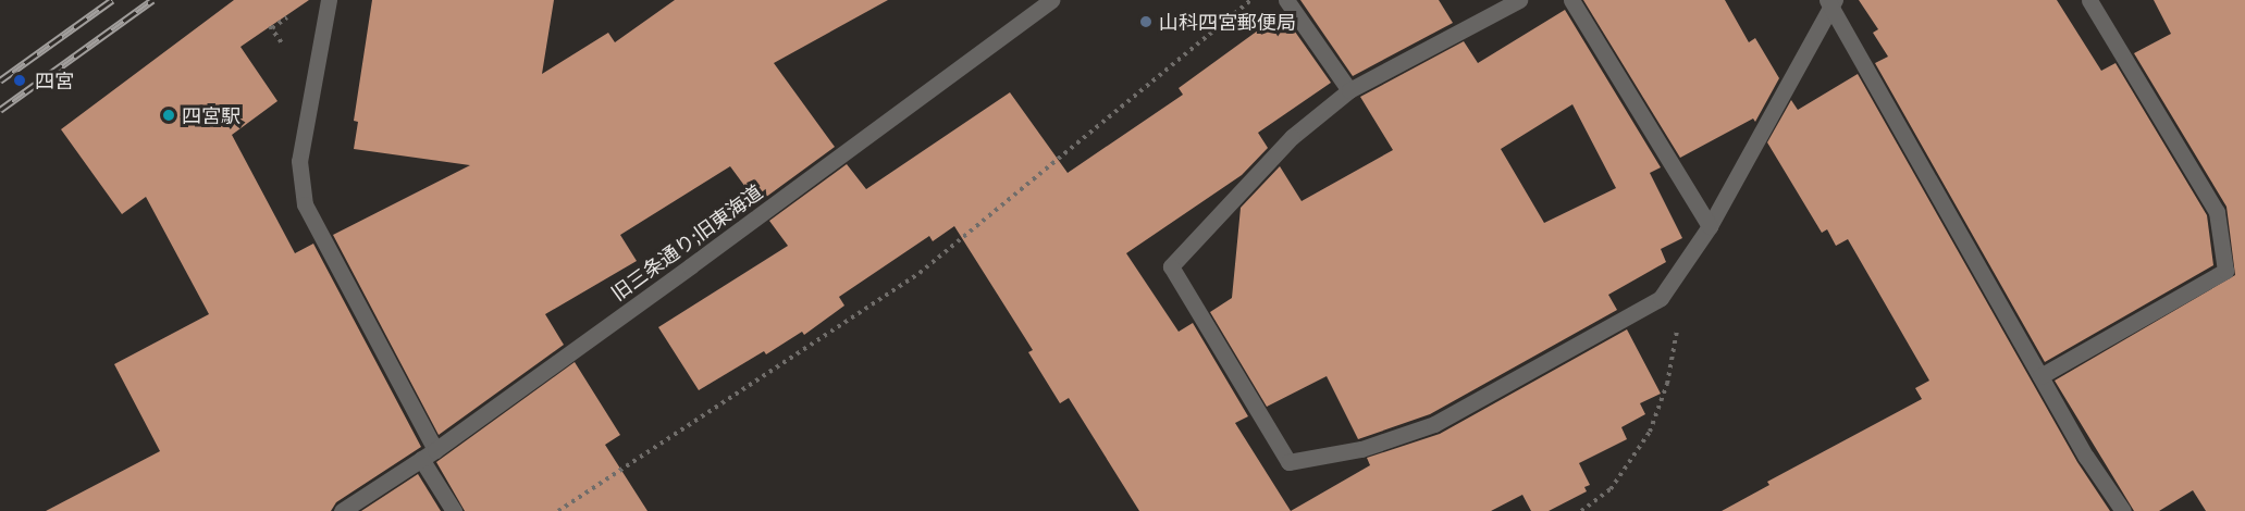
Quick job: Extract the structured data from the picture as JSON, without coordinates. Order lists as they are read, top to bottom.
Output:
{
  "streets": {
    "street": ["旧三条通り;旧東海道"]
  },
  "places": ["山科四宮郵便局", "四宮", "四宮駅"]
}
